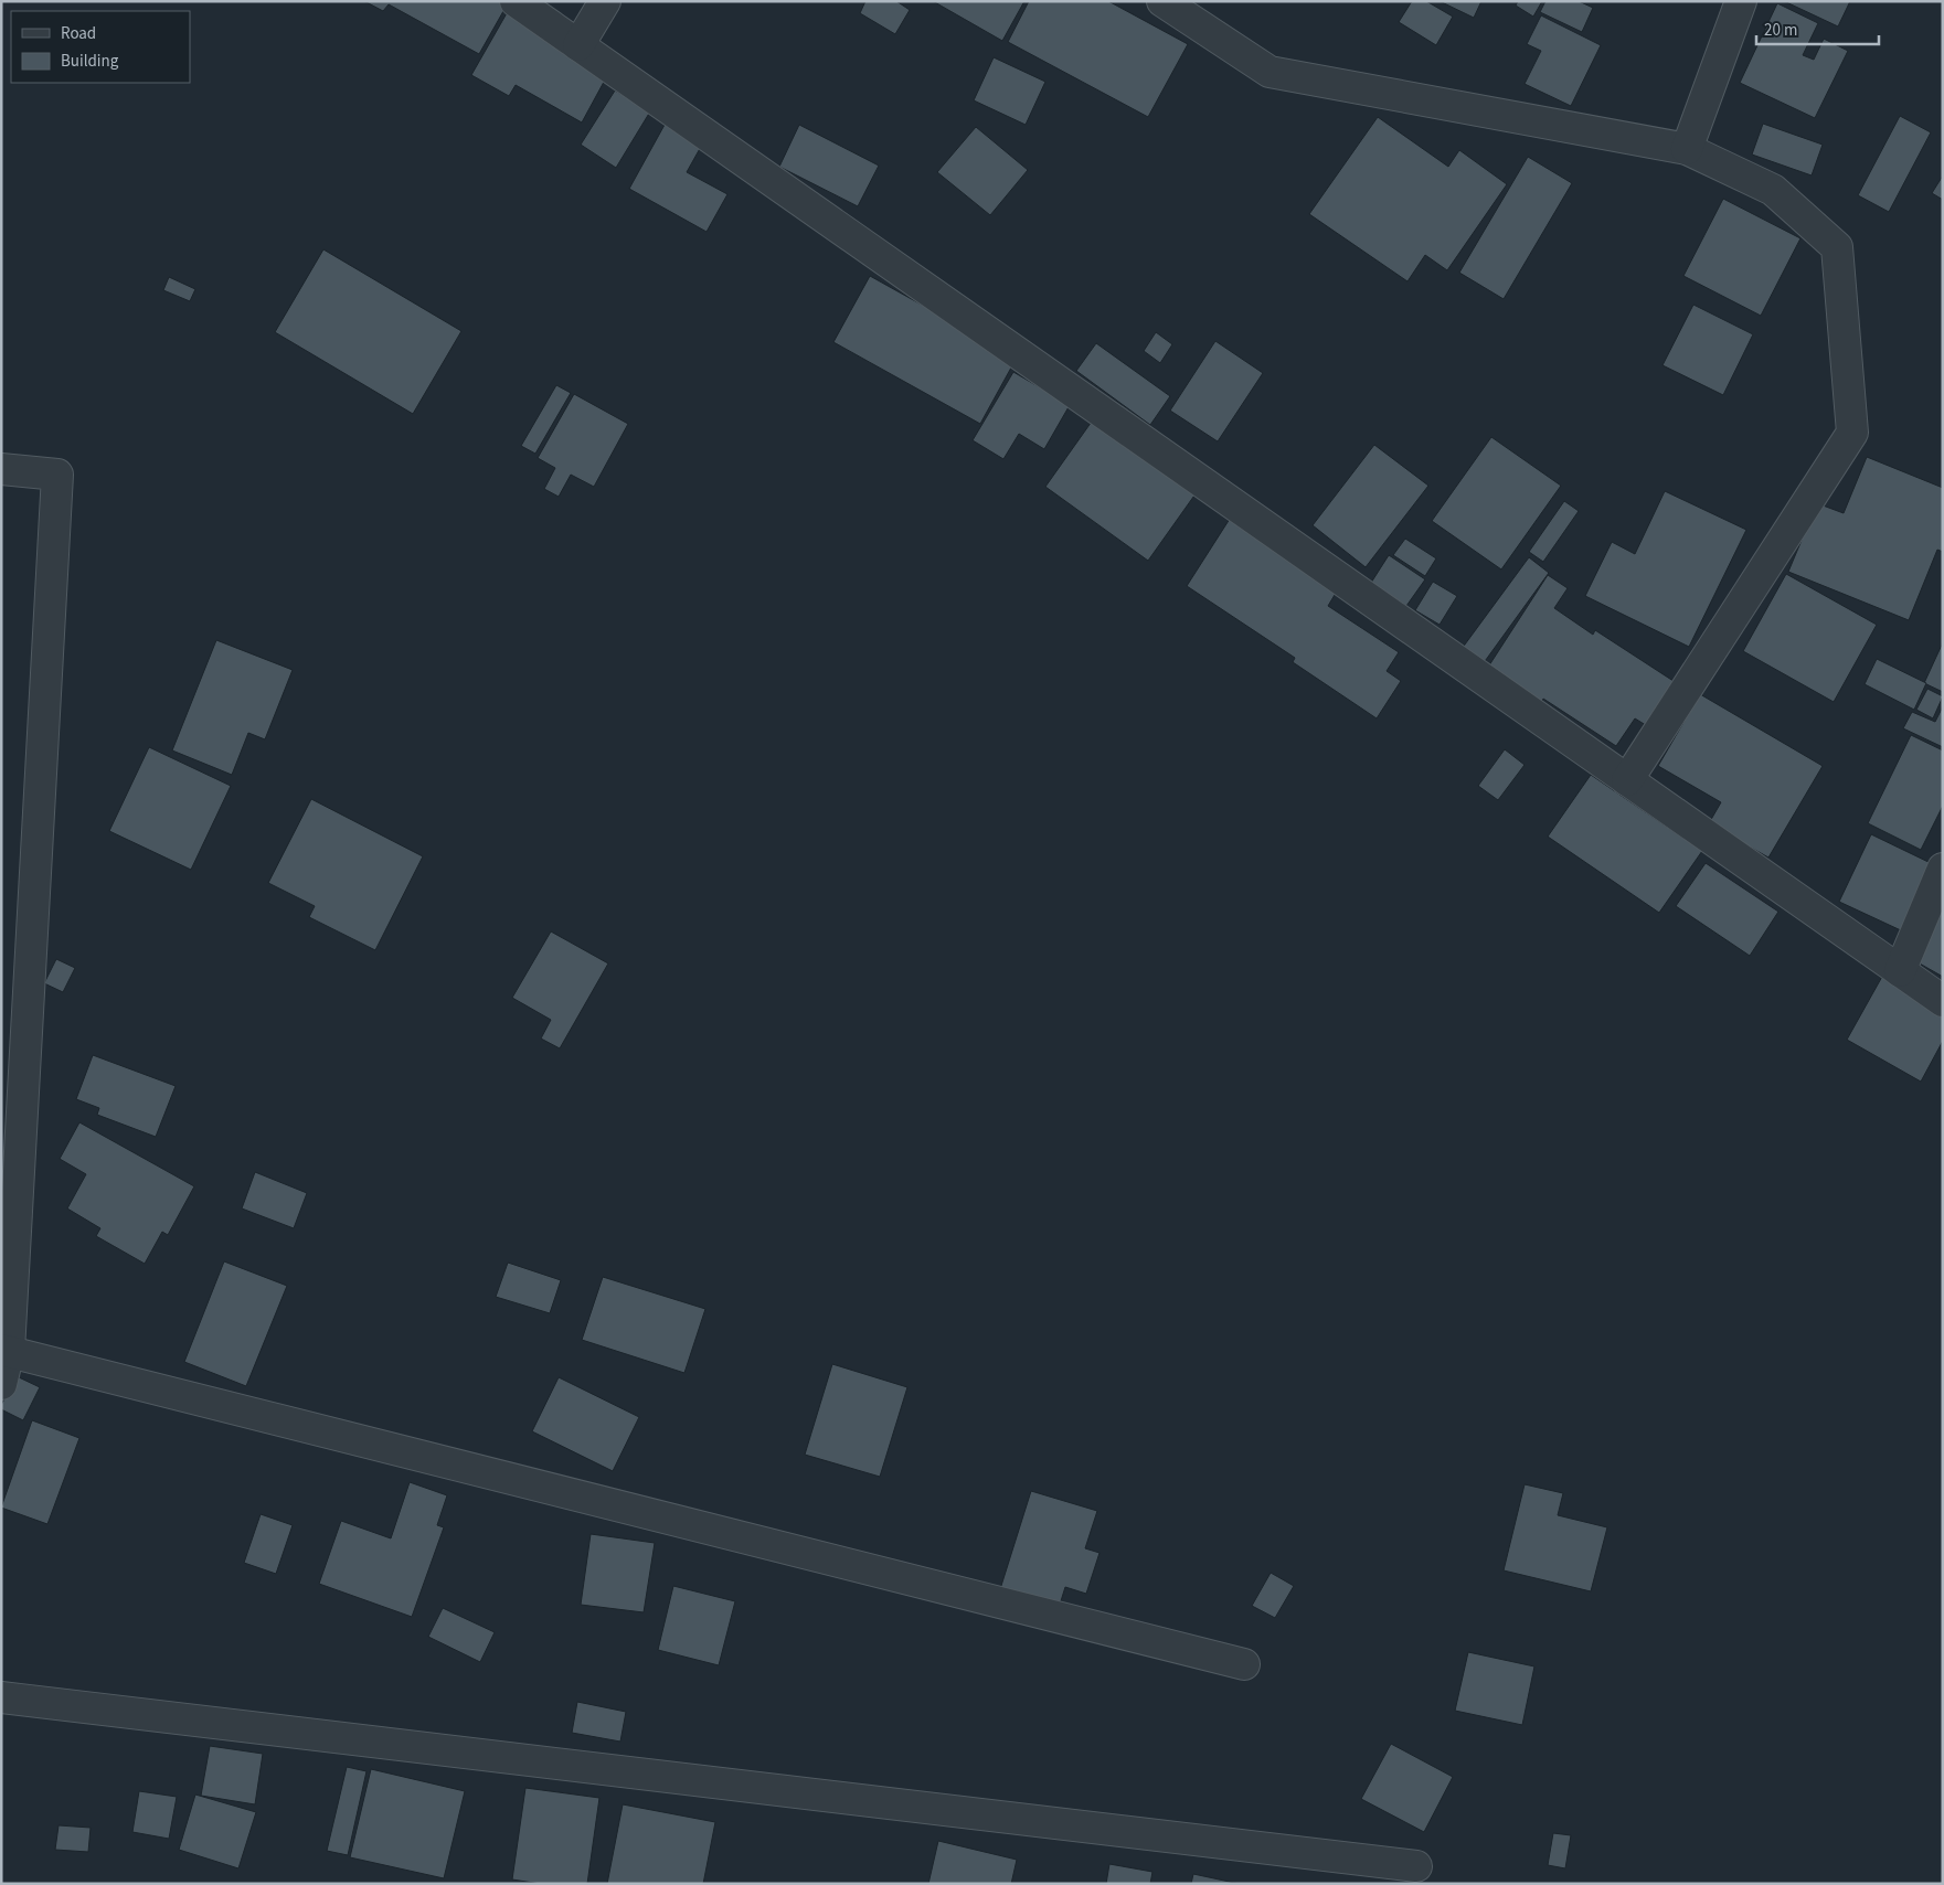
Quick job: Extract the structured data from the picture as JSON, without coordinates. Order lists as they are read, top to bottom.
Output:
{
  "legend": ["Road", "Building"],
  "scale_bar": "20 m"
}
